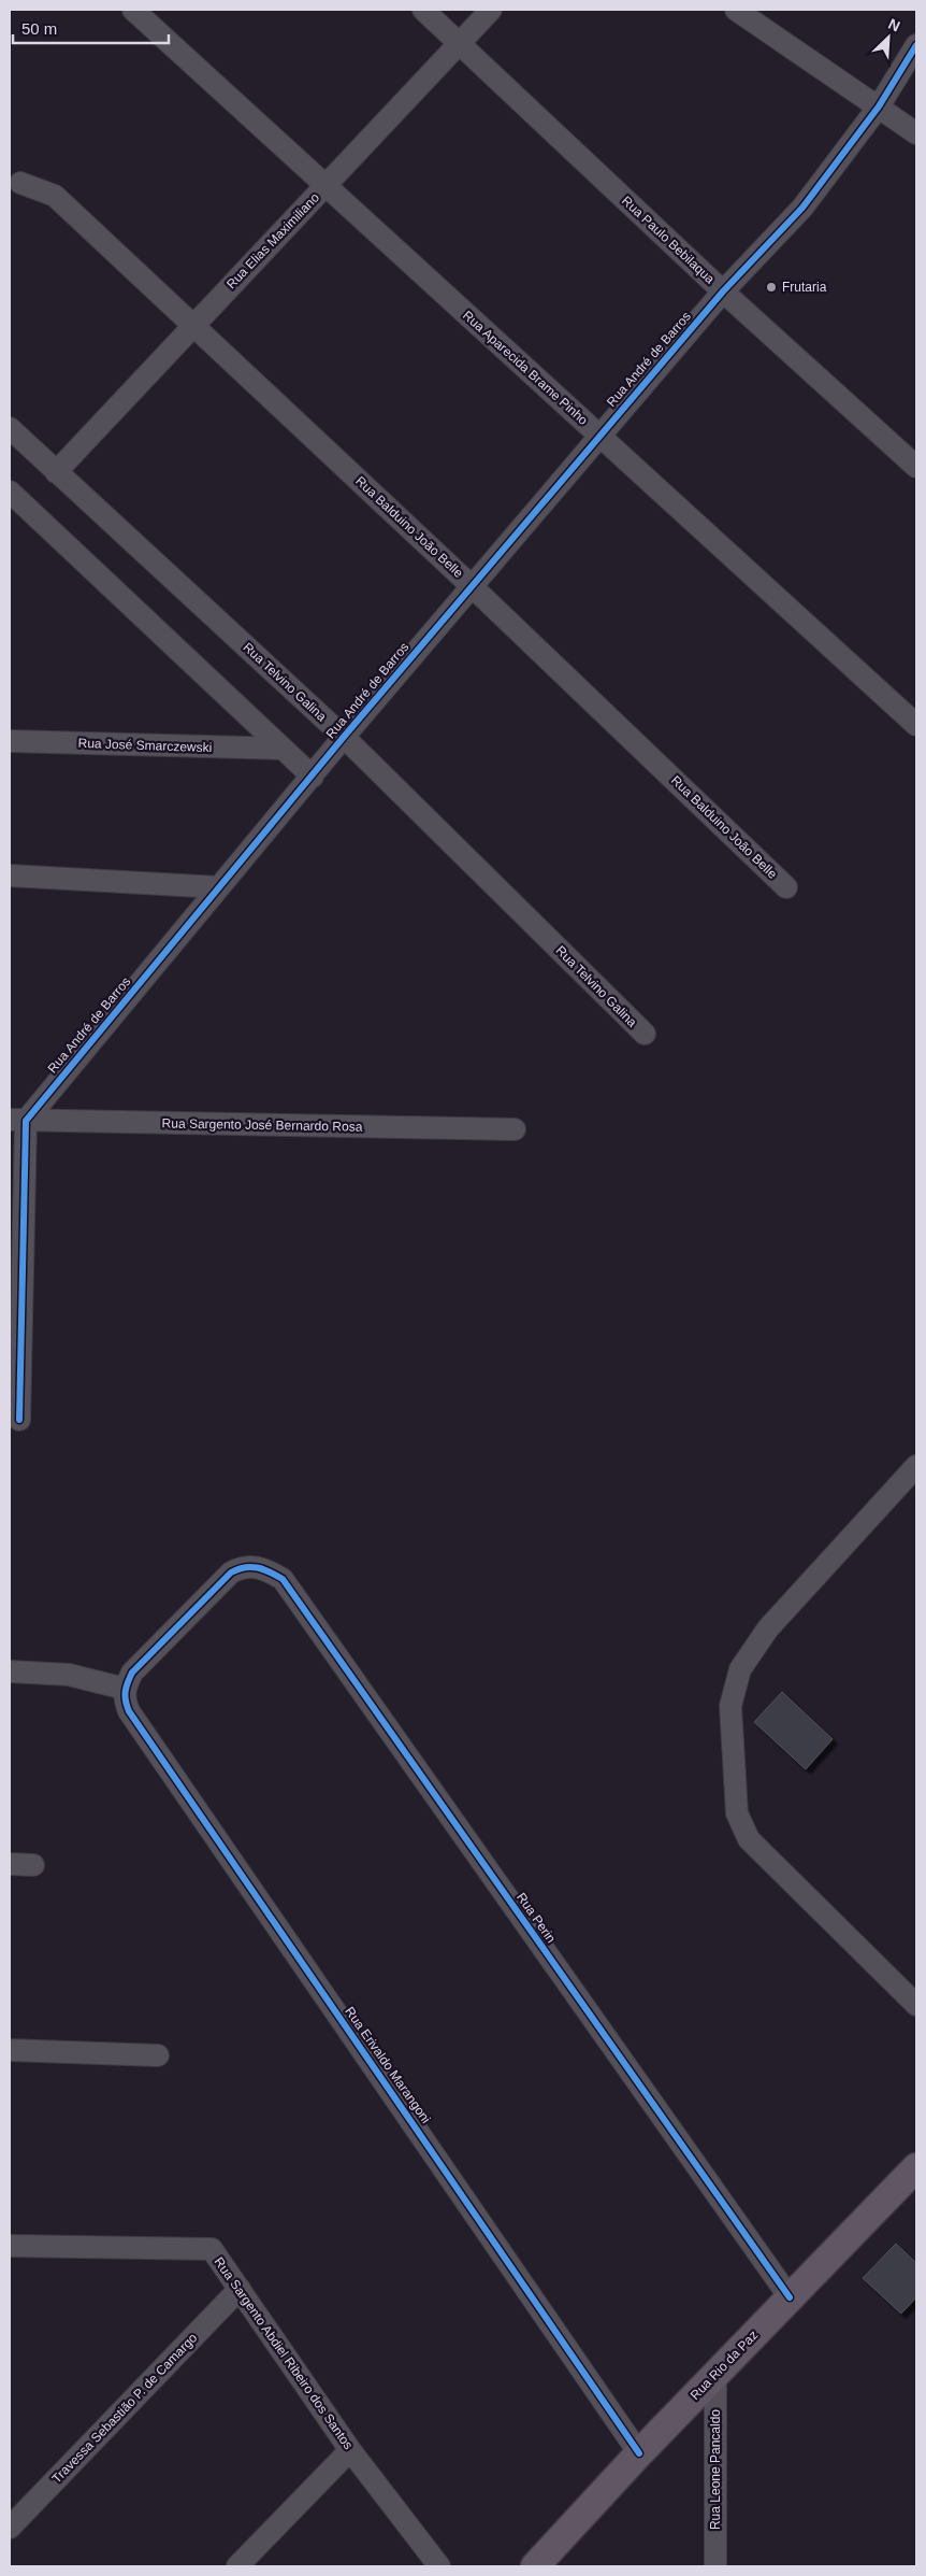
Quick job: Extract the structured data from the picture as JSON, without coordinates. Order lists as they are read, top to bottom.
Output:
{
  "streets": {
    "main road": ["Rua Rio da Paz"],
    "street": [
      "Rua Paulo Bebilaqua",
      "Rua Elias Maximiliano",
      "Rua André de Barros",
      "Rua Aparecida Brame Pinho",
      "Rua Balduino João Belle",
      "Rua Telvino Galina",
      "Rua José Smarczewski",
      "Rua Sargento José Bernardo Rosa",
      "Rua Perin",
      "Rua Erivaldo Marangoni",
      "Rua Sargento Abdiel Ribeiro dos Santos",
      "Travessa Sebastião P. de Camargo",
      "Rua Leone Pancaldo"
    ]
  },
  "crossings": [
    ["Rua Paulo Bebilaqua", "Rua Elias Maximiliano"],
    ["Rua Paulo Bebilaqua", "Rua André de Barros"],
    ["Rua Elias Maximiliano", "Rua Aparecida Brame Pinho"],
    ["Rua Elias Maximiliano", "Rua Balduino João Belle"],
    ["Rua Elias Maximiliano", "Rua Telvino Galina"],
    ["Rua André de Barros", "Rua Aparecida Brame Pinho"],
    ["Rua André de Barros", "Rua Balduino João Belle"],
    ["Rua André de Barros", "Rua Telvino Galina"],
    ["Rua André de Barros", "Rua Sargento José Bernardo Rosa"],
    ["Rua Perin", "Rua Erivaldo Marangoni"],
    ["Rua Perin", "Rua Rio da Paz"],
    ["Rua Erivaldo Marangoni", "Rua Rio da Paz"],
    ["Rua Sargento Abdiel Ribeiro dos Santos", "Travessa Sebastião P. de Camargo"],
    ["Rua Rio da Paz", "Rua Leone Pancaldo"]
  ],
  "places": ["Frutaria"],
  "scale_bar": "50 m",
  "north": "top right"
}
